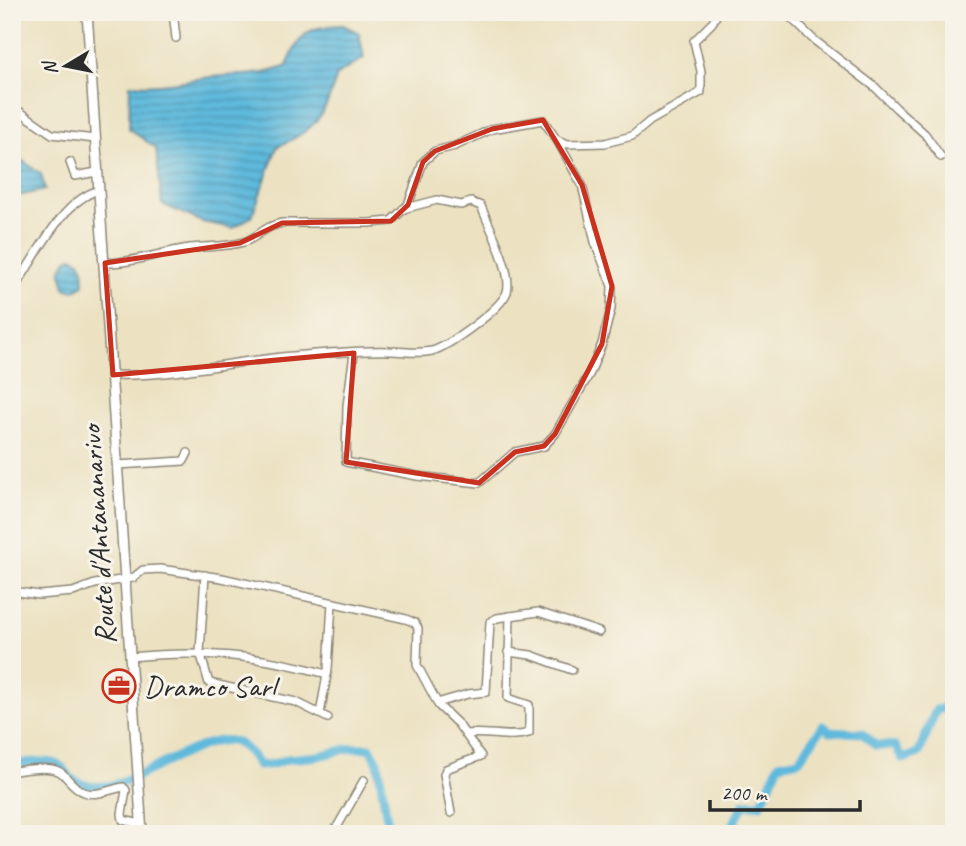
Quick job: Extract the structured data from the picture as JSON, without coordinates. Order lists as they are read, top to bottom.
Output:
{
  "streets": {
    "main road": ["Route d'Antananarivo"]
  },
  "places": {
    "office": ["Dramco Sarl"]
  },
  "scale_bar": "200 m",
  "north": "left"
}
